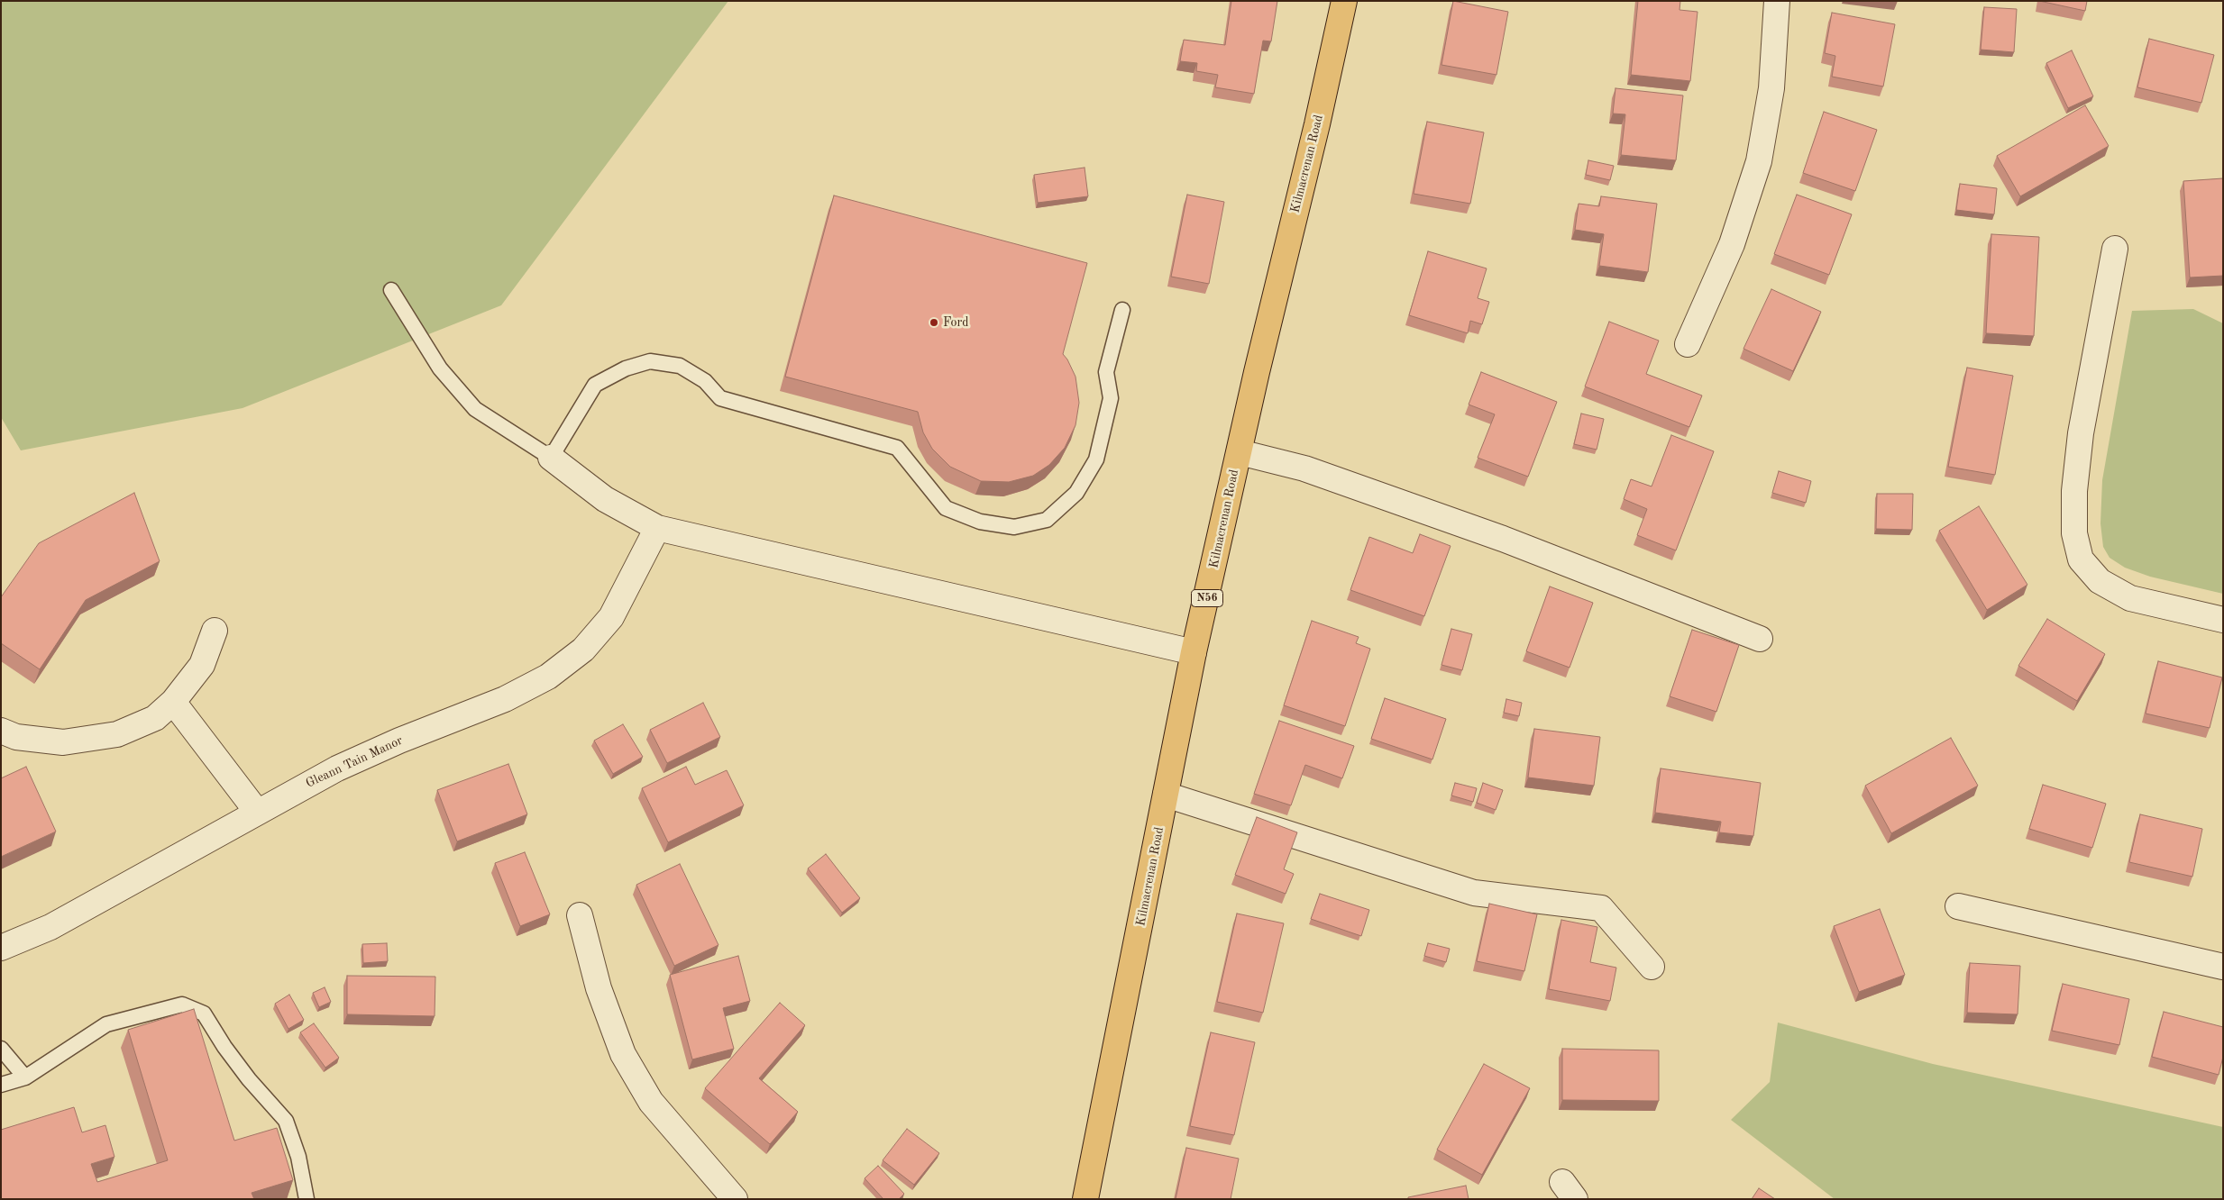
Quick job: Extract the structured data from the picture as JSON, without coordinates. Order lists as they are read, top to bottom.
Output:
{
  "streets": {
    "main road": ["Kilmacrenan Road", "N56"],
    "street": ["Gleann Tain Manor"]
  },
  "places": ["Ford"]
}
